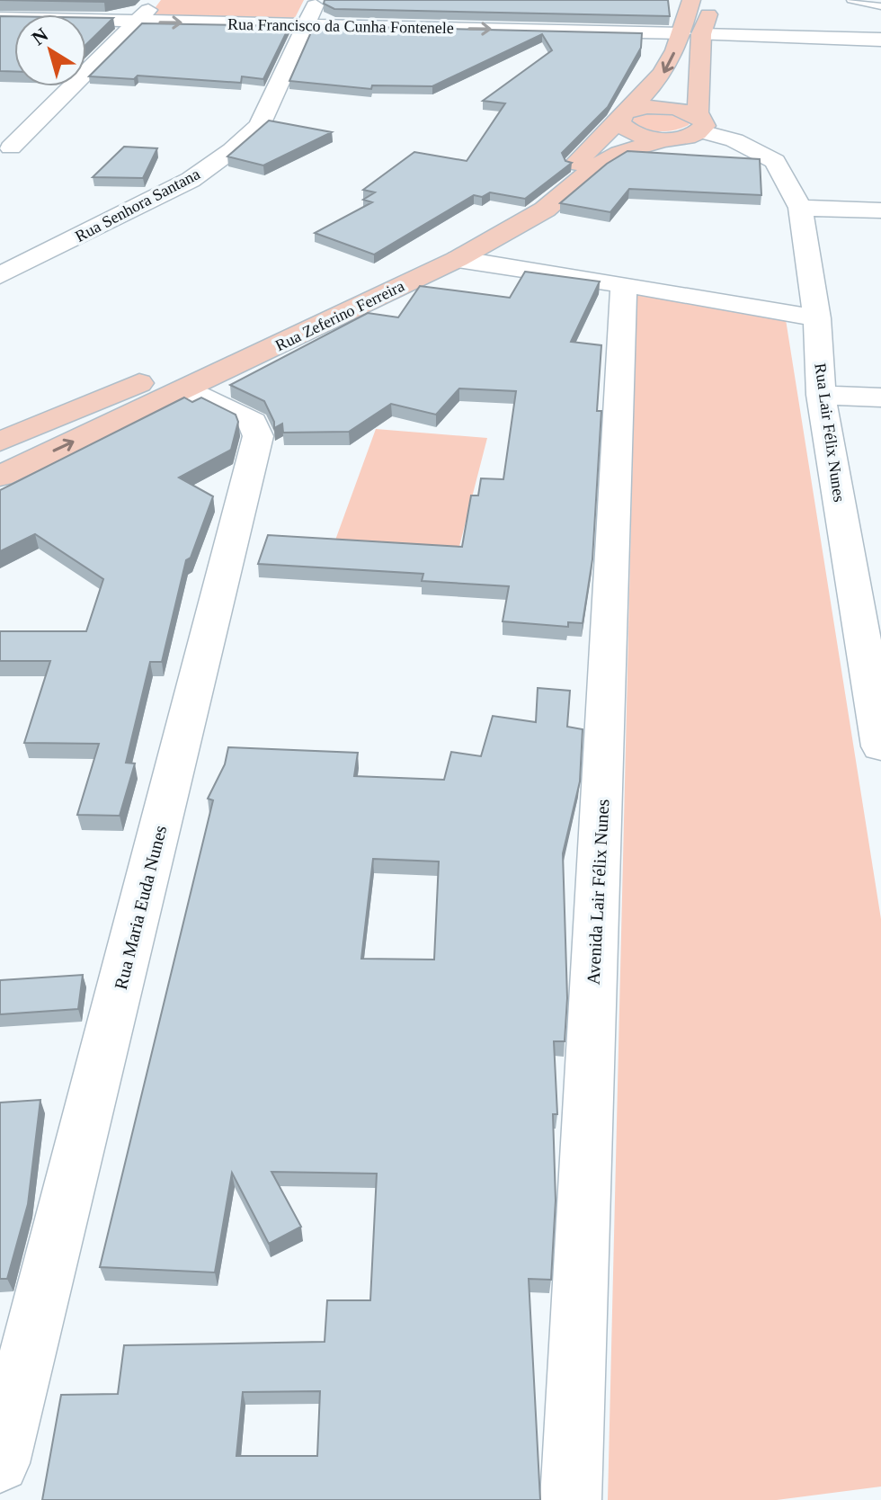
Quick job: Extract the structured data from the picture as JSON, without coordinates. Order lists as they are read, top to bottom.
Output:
{
  "streets": {
    "main road": ["Rua Zeferino Ferreira"],
    "street": [
      "Rua Francisco da Cunha Fontenele",
      "Rua Senhora Santana",
      "Rua Lair Félix Nunes",
      "Avenida Lair Félix Nunes",
      "Rua Maria Euda Nunes"
    ]
  },
  "crossings": [
    ["Rua Francisco da Cunha Fontenele", "Rua Senhora Santana"],
    ["Rua Francisco da Cunha Fontenele", "Rua Zeferino Ferreira"],
    ["Rua Zeferino Ferreira", "Rua Lair Félix Nunes"],
    ["Rua Zeferino Ferreira", "Rua Maria Euda Nunes"]
  ],
  "north": "top left"
}
